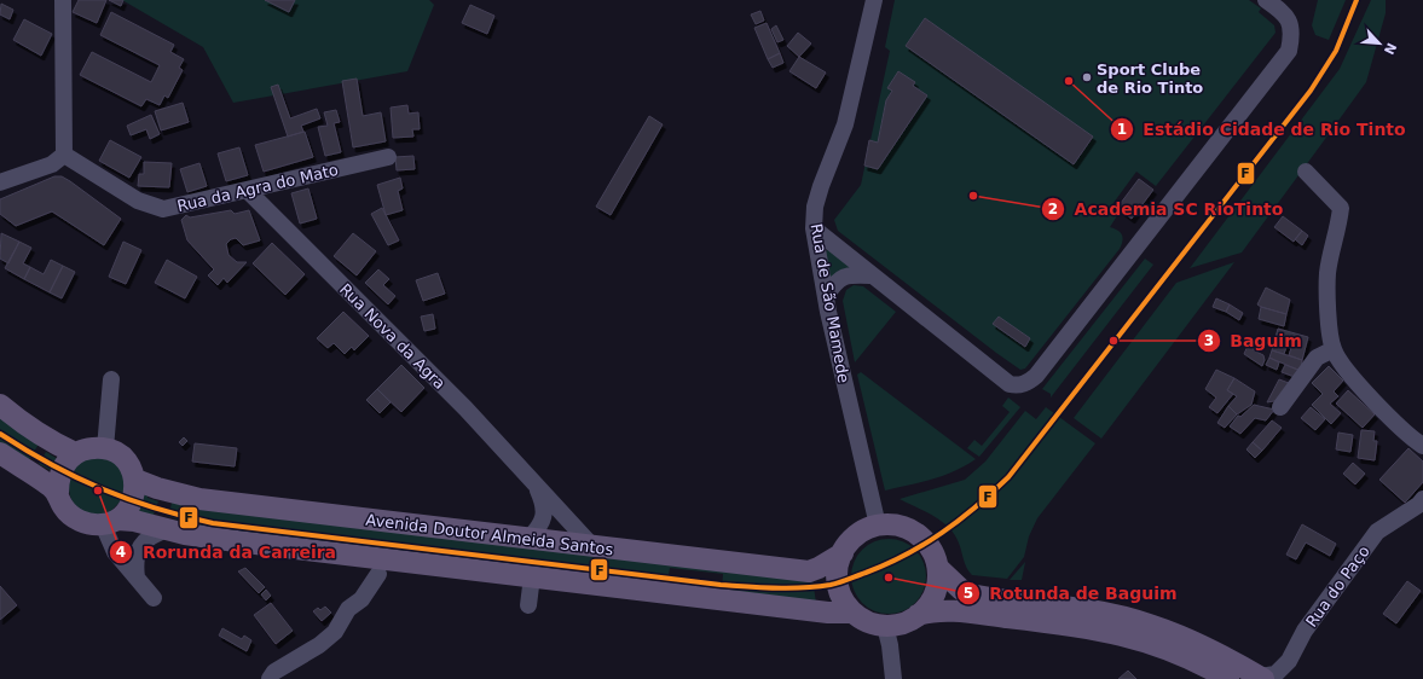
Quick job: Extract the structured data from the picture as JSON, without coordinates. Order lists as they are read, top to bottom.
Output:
{
  "streets": {
    "main road": ["Avenida Doutor Almeida Santos"],
    "street": [
      "Rua da Agra do Mato",
      "Rua de São Mamede",
      "Rua Nova da Agra",
      "Rua do Paço"
    ]
  },
  "crossings": [
    ["Rua da Agra do Mato", "Rua Nova da Agra"],
    ["Rua de São Mamede", "Avenida Doutor Almeida Santos"],
    ["Rua Nova da Agra", "Avenida Doutor Almeida Santos"]
  ],
  "places": [
    "Sport Clube de Rio Tinto",
    "Estádio Cidade de Rio Tinto",
    "Academia SC RioTinto",
    "Baguim",
    "Rorunda da Carreira",
    "Rotunda de Baguim"
  ],
  "lines": ["transit line F"],
  "north": "bottom right"
}
